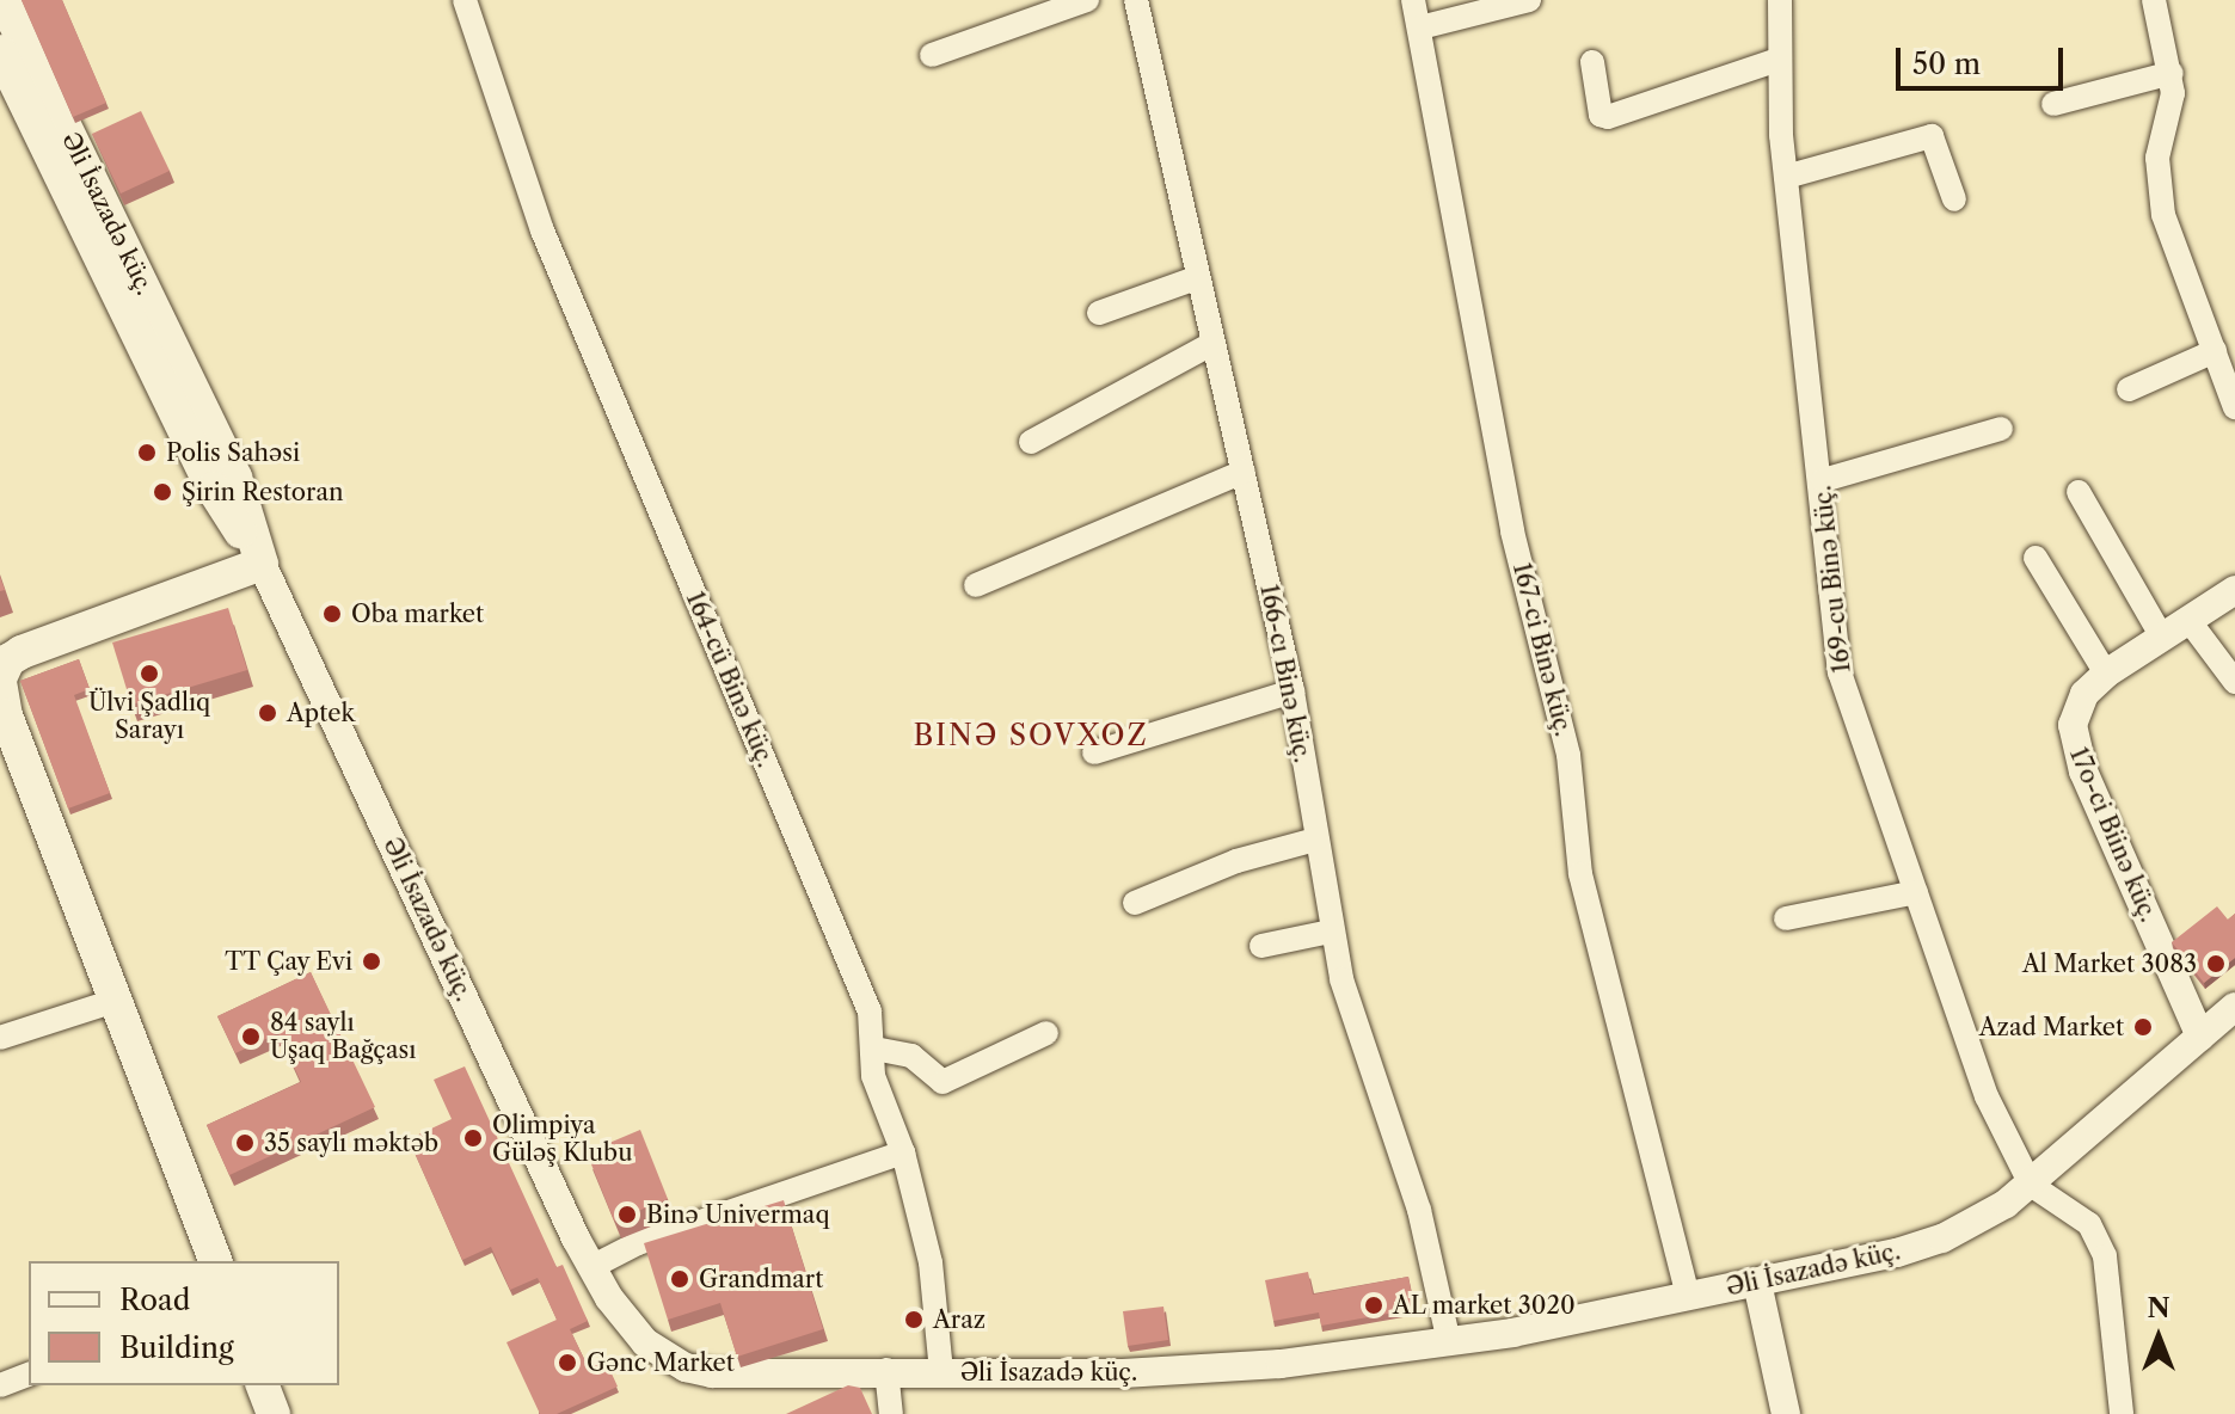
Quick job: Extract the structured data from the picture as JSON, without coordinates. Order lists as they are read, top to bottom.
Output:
{
  "streets": {
    "main road": ["Əli İsazadə küç."],
    "street": [
      "169-cu Binə küç.",
      "167-ci Binə küç.",
      "166-cı Binə küç.",
      "164-cü Binə küç.",
      "17o-ci Biinə küç."
    ]
  },
  "crossings": [
    ["Əli İsazadə küç.", "169-cu Binə küç."],
    ["Əli İsazadə küç.", "167-ci Binə küç."],
    ["Əli İsazadə küç.", "166-cı Binə küç."],
    ["Əli İsazadə küç.", "164-cü Binə küç."],
    ["Əli İsazadə küç.", "17o-ci Biinə küç."]
  ],
  "districts": ["BINƏ SOVXOZ"],
  "places": [
    "Polis Sahəsi",
    "Şirin Restoran",
    "Oba market",
    "Ülvi Şadlıq Sarayı",
    "Aptek",
    "TT Çay Evi",
    "Al Market 3083",
    "Azad Market",
    "84 saylı Uşaq Bağçası",
    "Olimpiya Güləş Klubu",
    "35 saylı məktəb",
    "Binə Univermaq",
    "Grandmart",
    "AL market 3020",
    "Araz",
    "Gənc Market"
  ],
  "legend": ["Road", "Building"],
  "scale_bar": "50 m",
  "north": "top"
}
